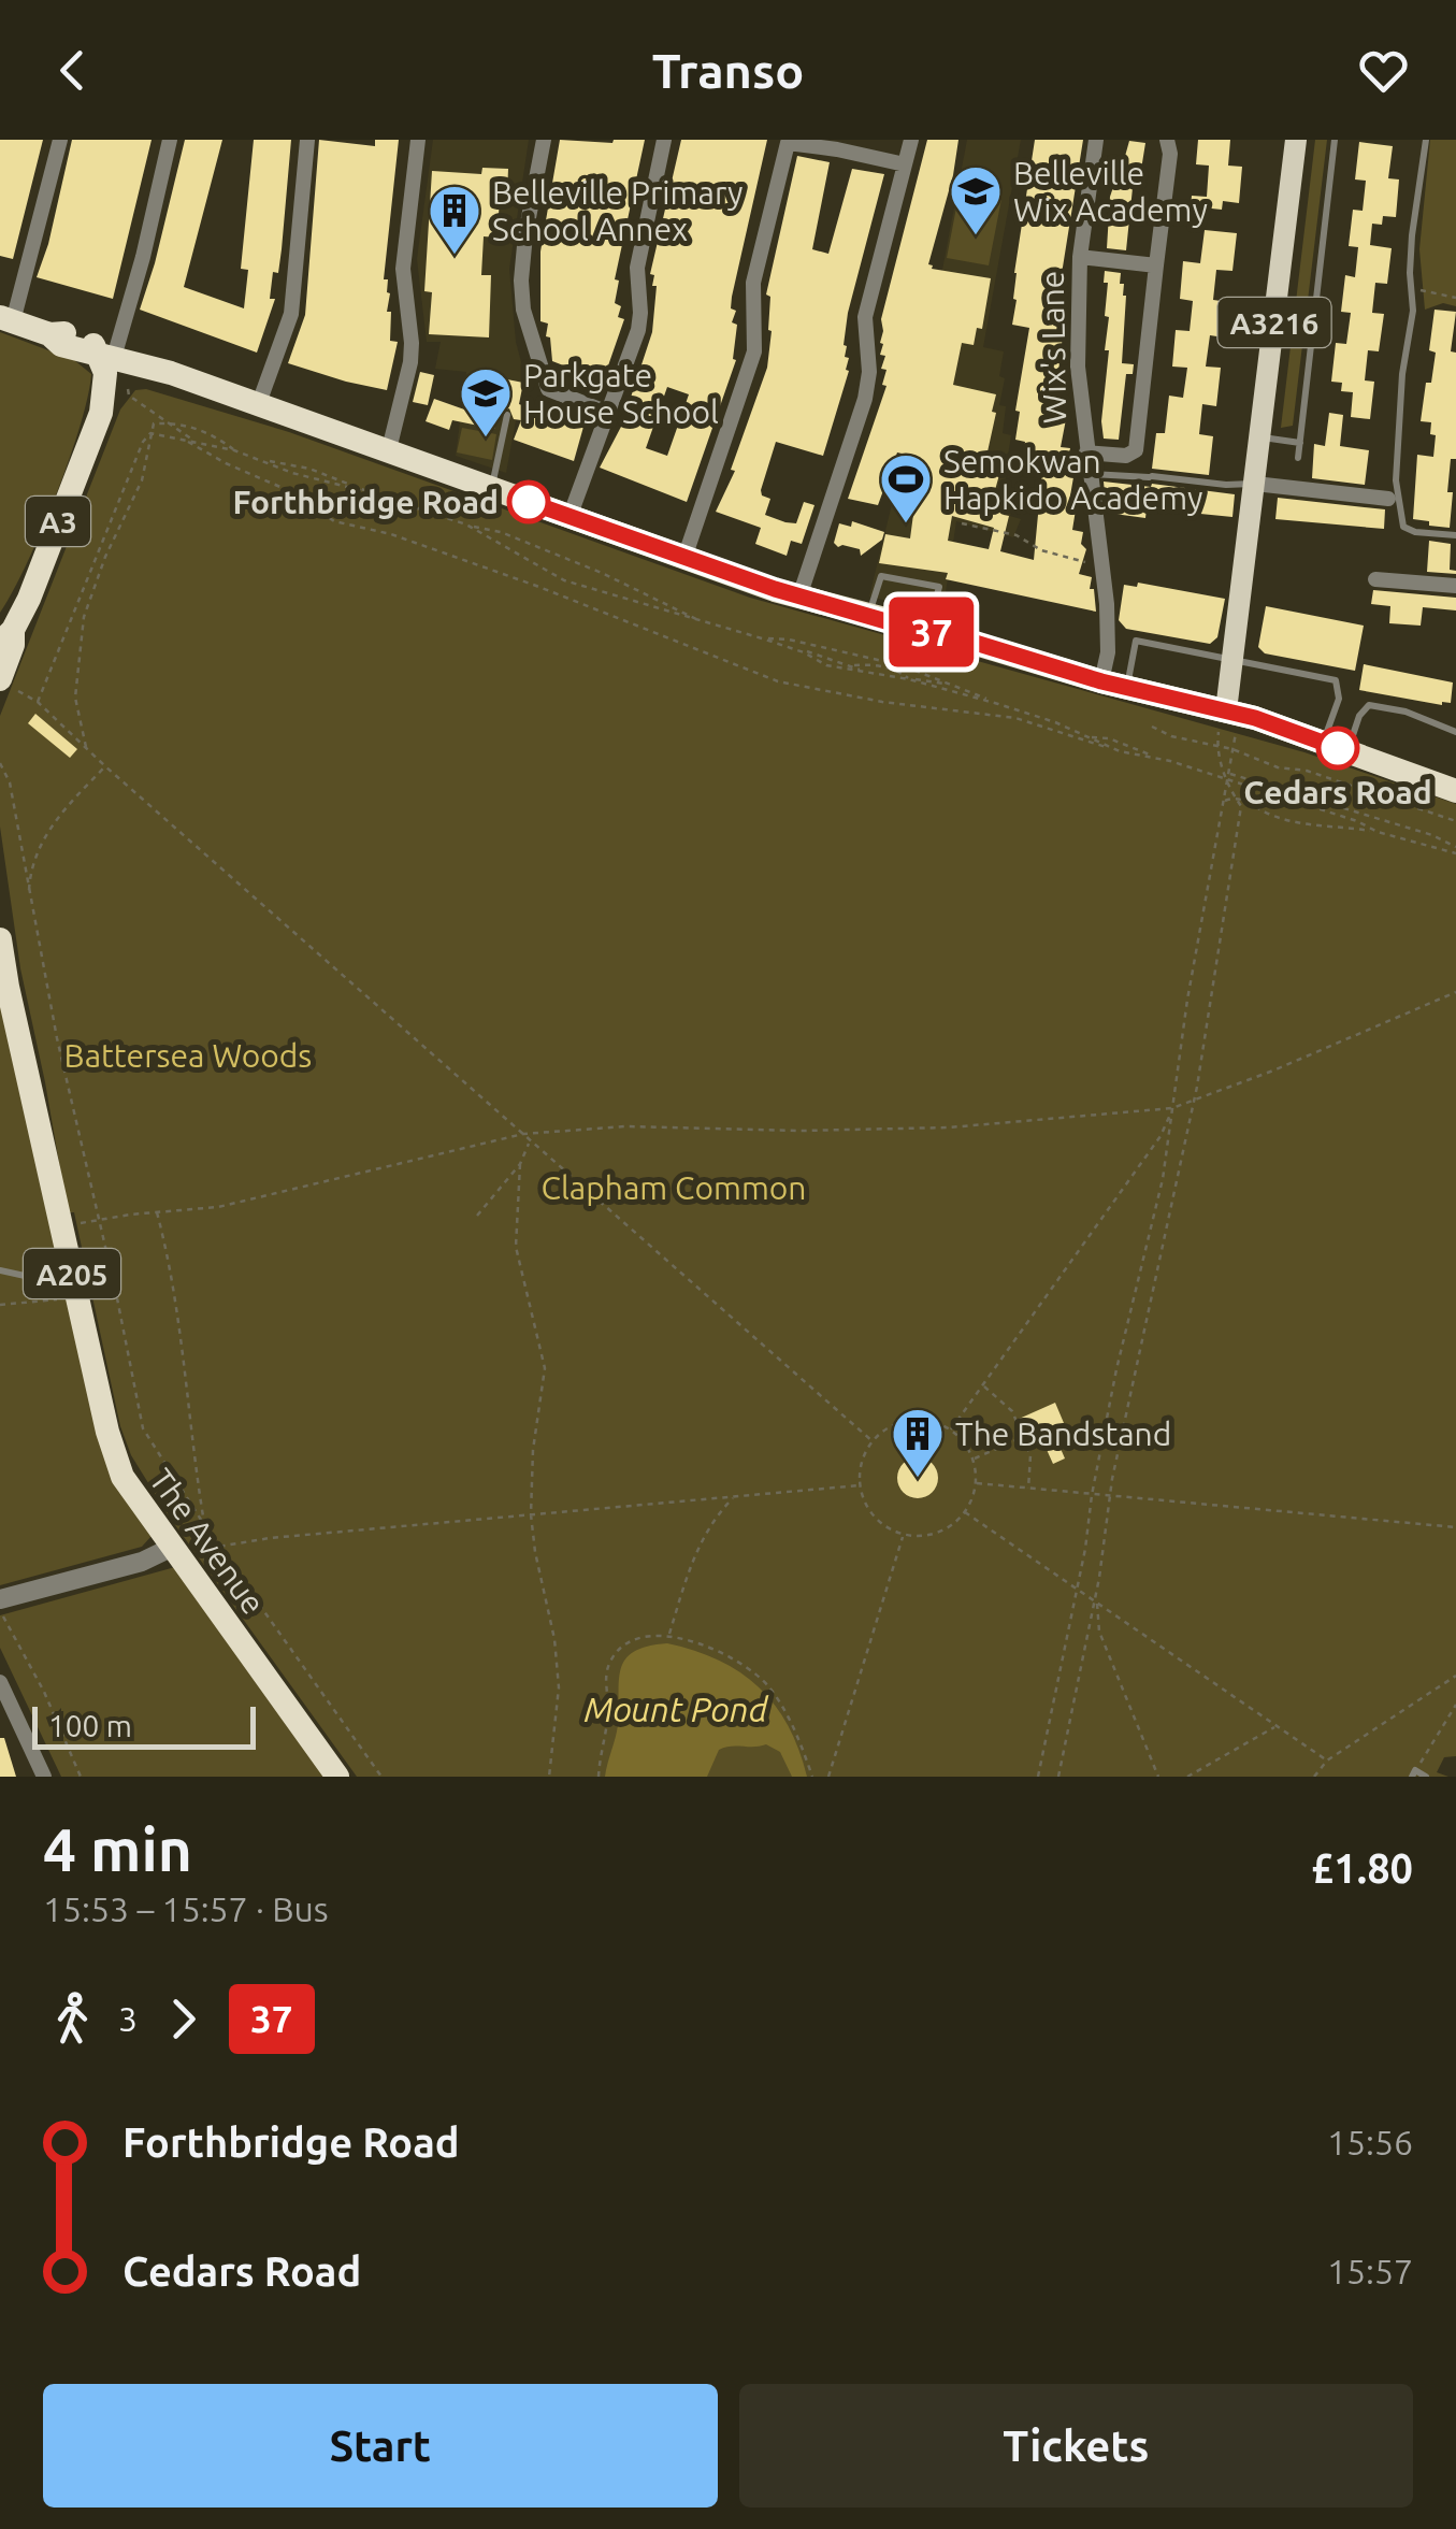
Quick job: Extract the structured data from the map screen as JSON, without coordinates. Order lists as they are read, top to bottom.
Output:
{
  "streets": {
    "highway": ["A3", "A205", "The Avenue"],
    "main road": ["A3216"],
    "street": ["Wix's Lane"]
  },
  "water": ["Mount Pond"],
  "parks": ["Battersea Woods", "Clapham Common"],
  "places": {
    "school or university": ["Belleville Wix Academy", "Parkgate House School"],
    "building": ["Belleville Primary School Annex", "The Bandstand"],
    "other": ["Forthbridge Road", "Cedars Road"],
    "sports": ["Semokwan Hapkido Academy"]
  },
  "lines": ["bus line 37"],
  "scale_bar": "100 m",
  "page": {
    "header": "Transo",
    "on_map": "37",
    "scale": "100 m",
    "heading": ["4 min", "15:53 – 15:57 · Bus", "£1.80"],
    "legs": ["3", "37"],
    "list": [
      {
        "name": "Forthbridge Road",
        "value": "15:56"
      },
      {
        "name": "Cedars Road",
        "value": "15:57"
      }
    ],
    "buttons": ["Start", "Tickets"]
  }
}
